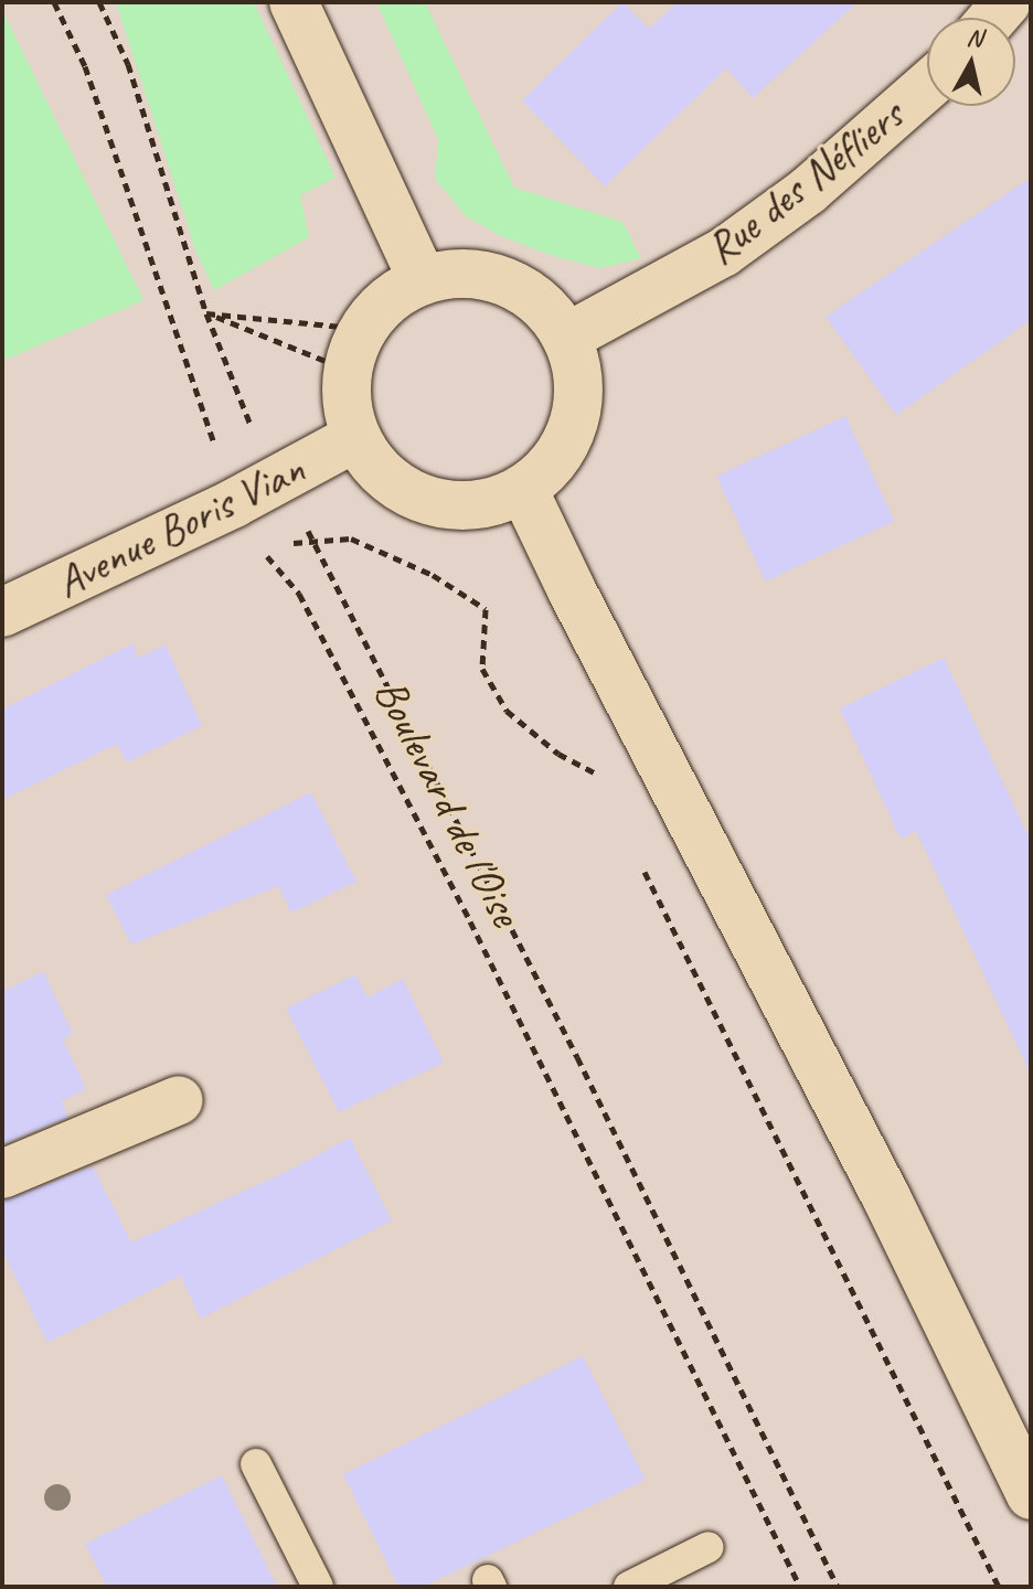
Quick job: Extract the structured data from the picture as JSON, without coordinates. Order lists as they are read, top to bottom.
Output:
{
  "streets": {
    "main road": ["Rue des Néfliers", "Avenue Boris Vian"],
    "path": ["Boulevard de l'Oise"]
  },
  "crossings": [
    ["Rue des Néfliers", "Avenue Boris Vian"],
    ["Avenue Boris Vian", "Boulevard de l'Oise"]
  ],
  "north": "top"
}
